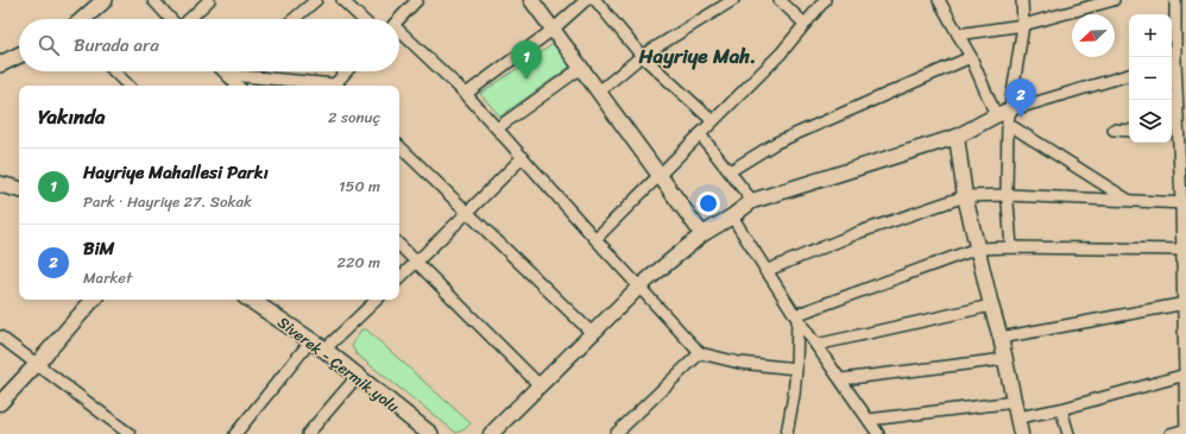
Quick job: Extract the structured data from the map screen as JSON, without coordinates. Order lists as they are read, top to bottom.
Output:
{
  "streets": {
    "main road": ["Siverek - Çermik yolu"]
  },
  "districts": ["Hayriye Mah."],
  "north": "bottom left",
  "page": {
    "map_buttons": ["+", "−"],
    "search": "Burada ara",
    "pins": ["1", "2"],
    "heading": ["Yakında", "2 sonuç"],
    "list": [
      {
        "mark": "1",
        "name": "Hayriye Mahallesi Parkı",
        "note": "Park · Hayriye 27. Sokak",
        "value": "150 m"
      },
      {
        "mark": "2",
        "name": "BiM",
        "note": "Market",
        "value": "220 m"
      }
    ]
  }
}
